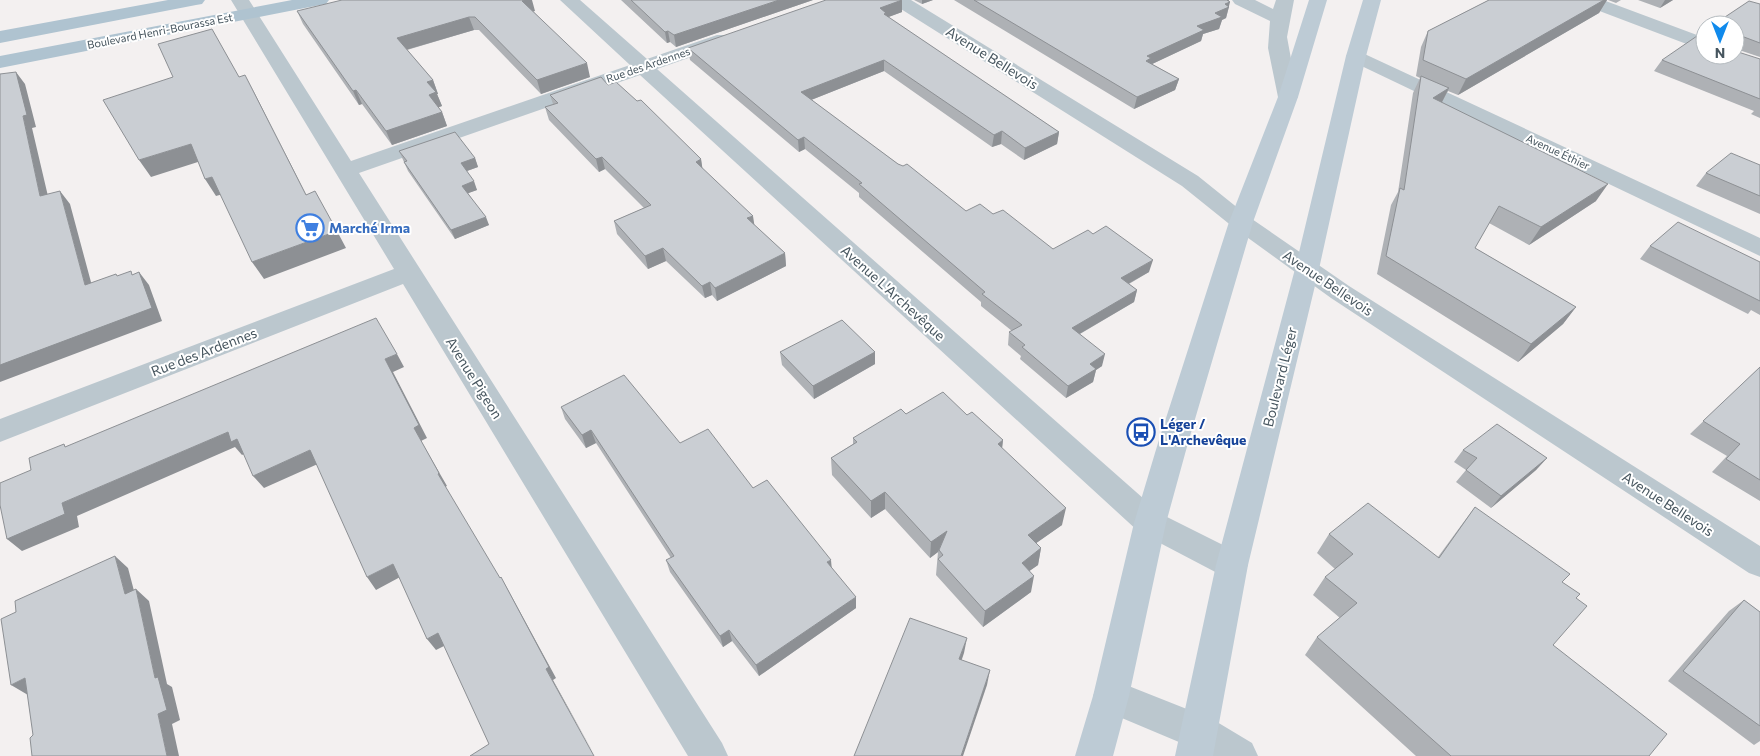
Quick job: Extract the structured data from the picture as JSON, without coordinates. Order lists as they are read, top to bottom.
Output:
{
  "streets": {
    "main road": ["Boulevard Henri-Bourassa Est", "Boulevard Léger"],
    "street": [
      "Avenue Bellevois",
      "Rue des Ardennes",
      "Avenue Éthier",
      "Avenue L'Archevêque",
      "Avenue Pigeon"
    ]
  },
  "crossings": [
    ["Boulevard Henri-Bourassa Est", "Avenue Pigeon"],
    ["Avenue Bellevois", "Boulevard Léger"],
    ["Rue des Ardennes", "Avenue L'Archevêque"],
    ["Rue des Ardennes", "Avenue Pigeon"],
    ["Avenue Éthier", "Boulevard Léger"],
    ["Avenue L'Archevêque", "Boulevard Léger"]
  ],
  "places": {
    "supermarket": ["Marché Irma"],
    "bus stop": ["Léger / L'Archevêque"]
  },
  "north": "bottom"
}
